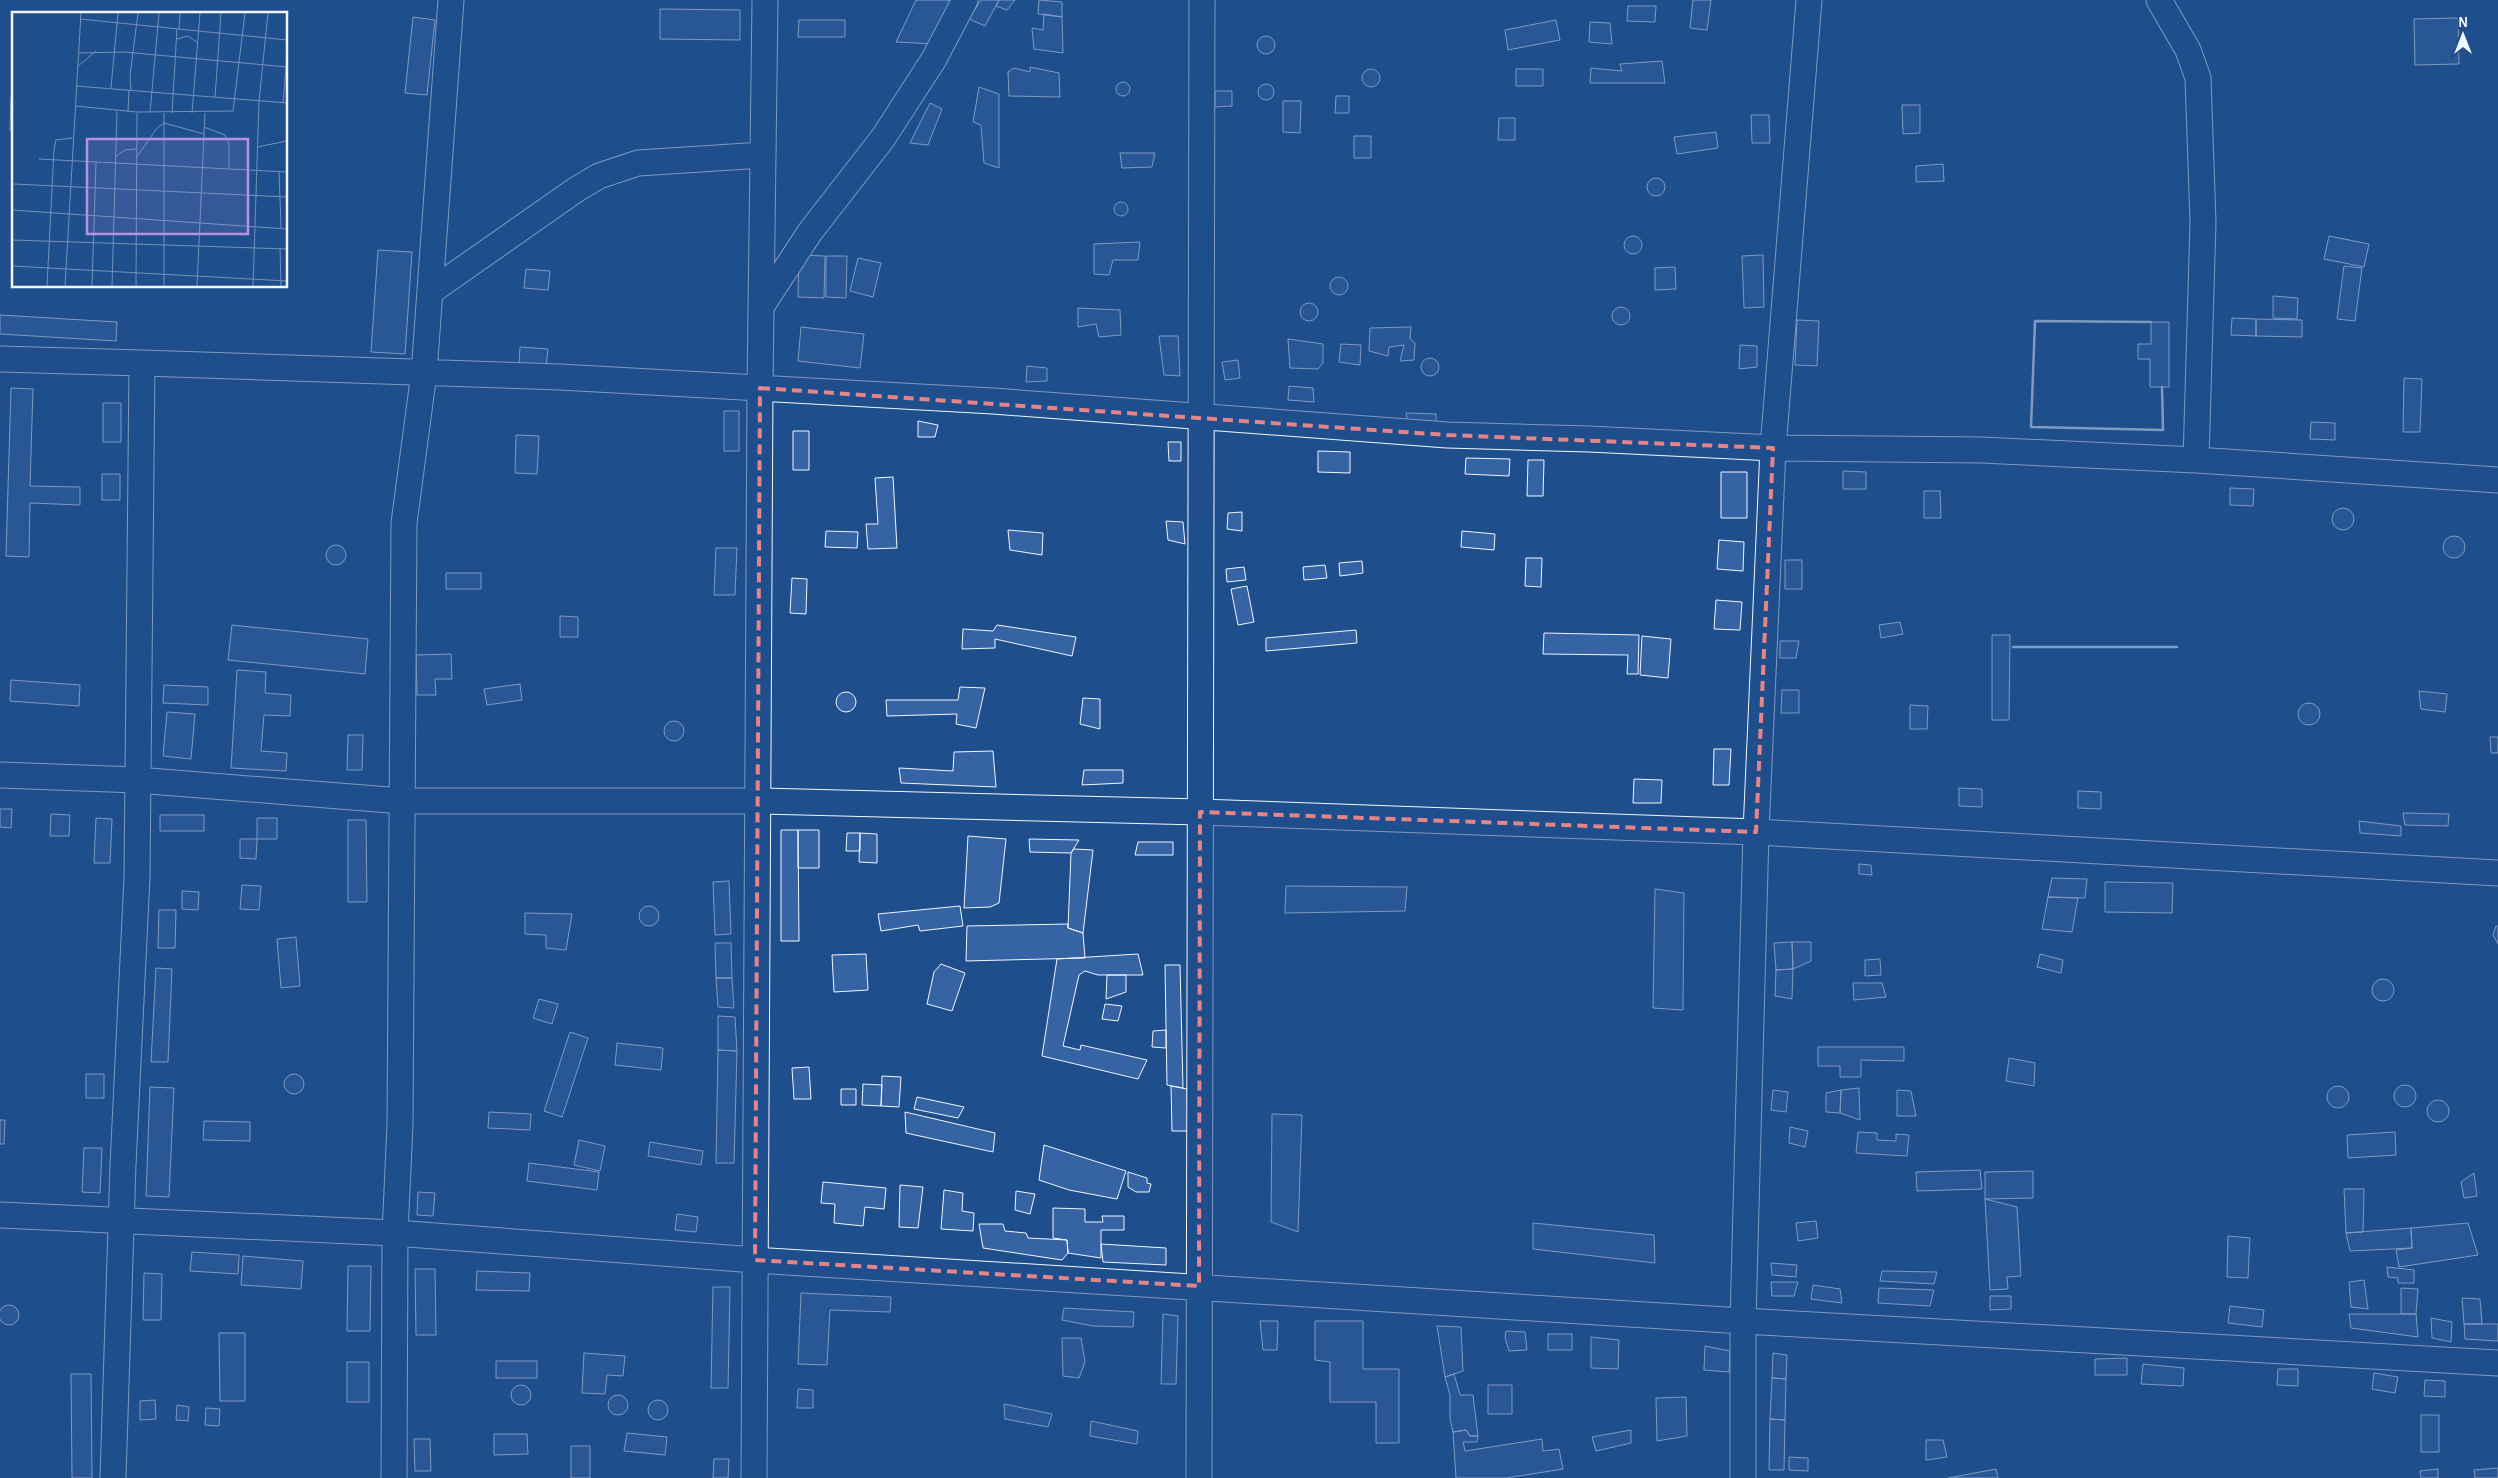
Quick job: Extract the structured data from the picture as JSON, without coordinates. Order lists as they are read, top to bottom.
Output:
{
  "north": "top"
}
